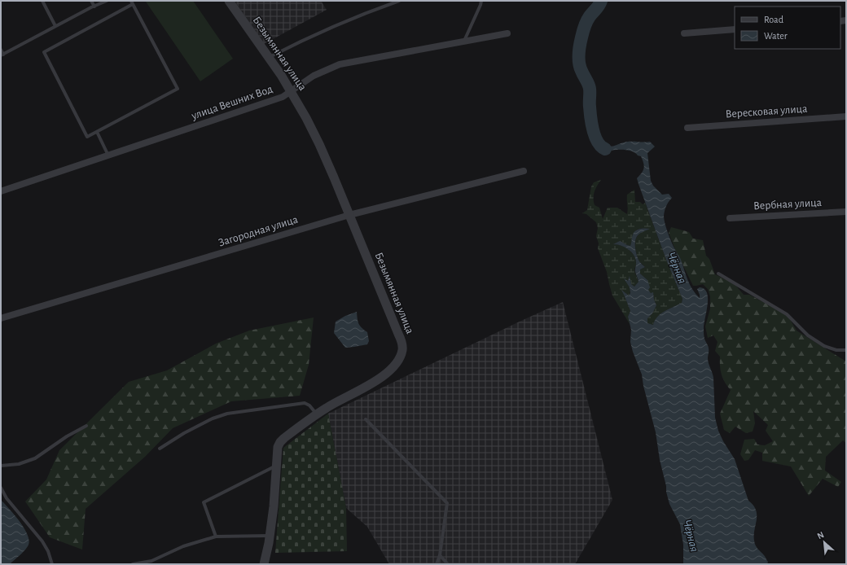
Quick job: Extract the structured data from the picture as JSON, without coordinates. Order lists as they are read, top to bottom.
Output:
{
  "streets": {
    "street": [
      "Безымянная улица",
      "улица Вешних Вод",
      "Вересковая улица",
      "Вербная улица",
      "Загородная улица"
    ]
  },
  "crossings": [
    ["Безымянная улица", "улица Вешних Вод"],
    ["Безымянная улица", "Загородная улица"]
  ],
  "water": ["Чёрная"],
  "legend": ["Road", "Water"],
  "north": "top left"
}
